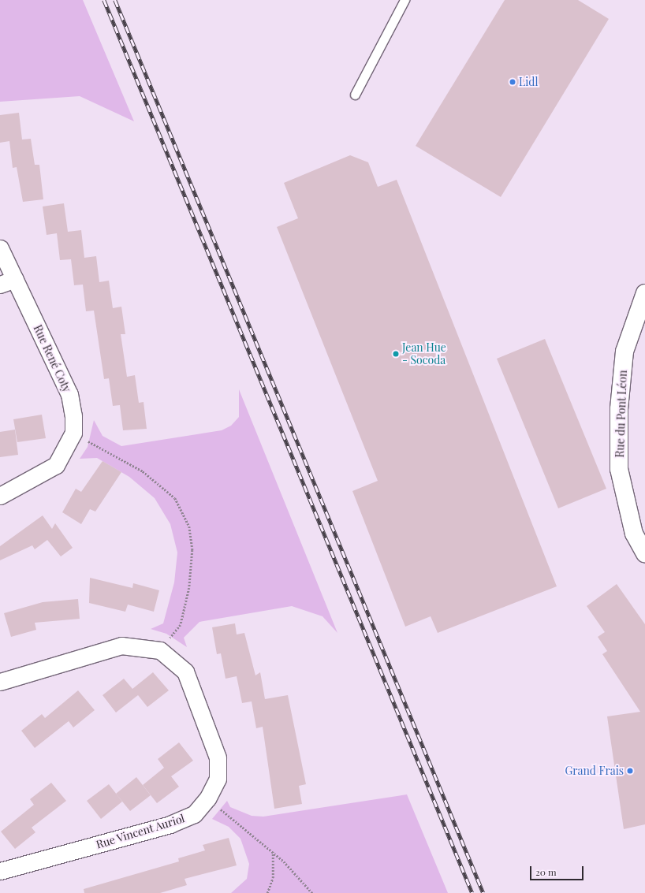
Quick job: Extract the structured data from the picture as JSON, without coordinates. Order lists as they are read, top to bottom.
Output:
{
  "streets": {
    "street": ["Rue René Coty", "Rue du Pont Léon", "Rue Vincent Auriol"]
  },
  "places": ["Lidl", "Jean Hue - Socoda", "Grand Frais"],
  "scale_bar": "20 m"
}
